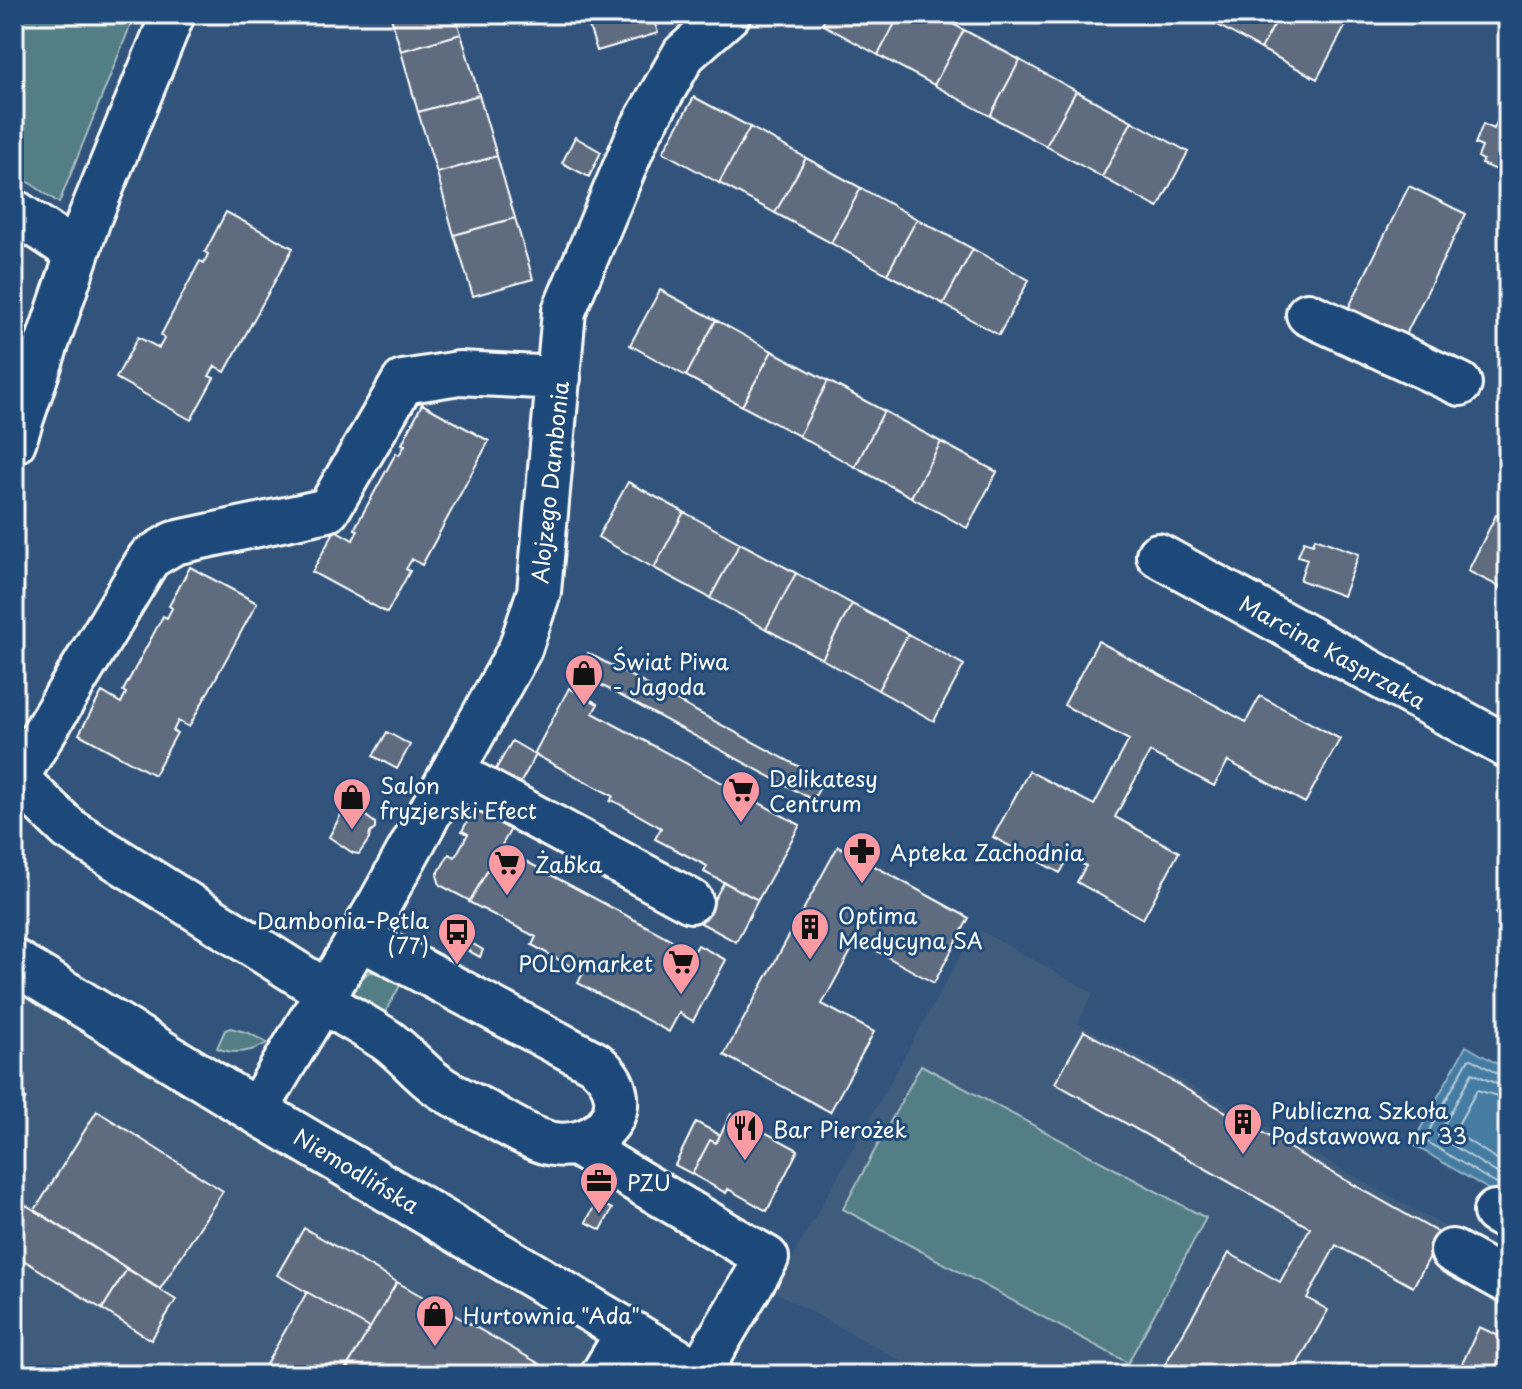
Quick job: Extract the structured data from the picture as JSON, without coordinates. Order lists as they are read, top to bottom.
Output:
{
  "streets": {
    "main road": ["Niemodlińska"],
    "street": ["Alojzego Dambonia", "Marcina Kasprzaka"]
  },
  "crossings": [
    ["Alojzego Dambonia", "Niemodlińska"]
  ],
  "places": {
    "shop": ["Świat Piwa - Jagoda", "Salon fryzjerski Efect", "Hurtownia \"Ada\""],
    "supermarket": ["Delikatesy Centrum", "Żabka", "POLOmarket"],
    "pharmacy": ["Apteka Zachodnia"],
    "building": ["Optima Medycyna SA", "Publiczna Szkoła Podstawowa nr 33"],
    "bus stop": ["Dambonia-Pętla (77)"],
    "restaurant": ["Bar Pierożek"],
    "office": ["PZU"]
  }
}
